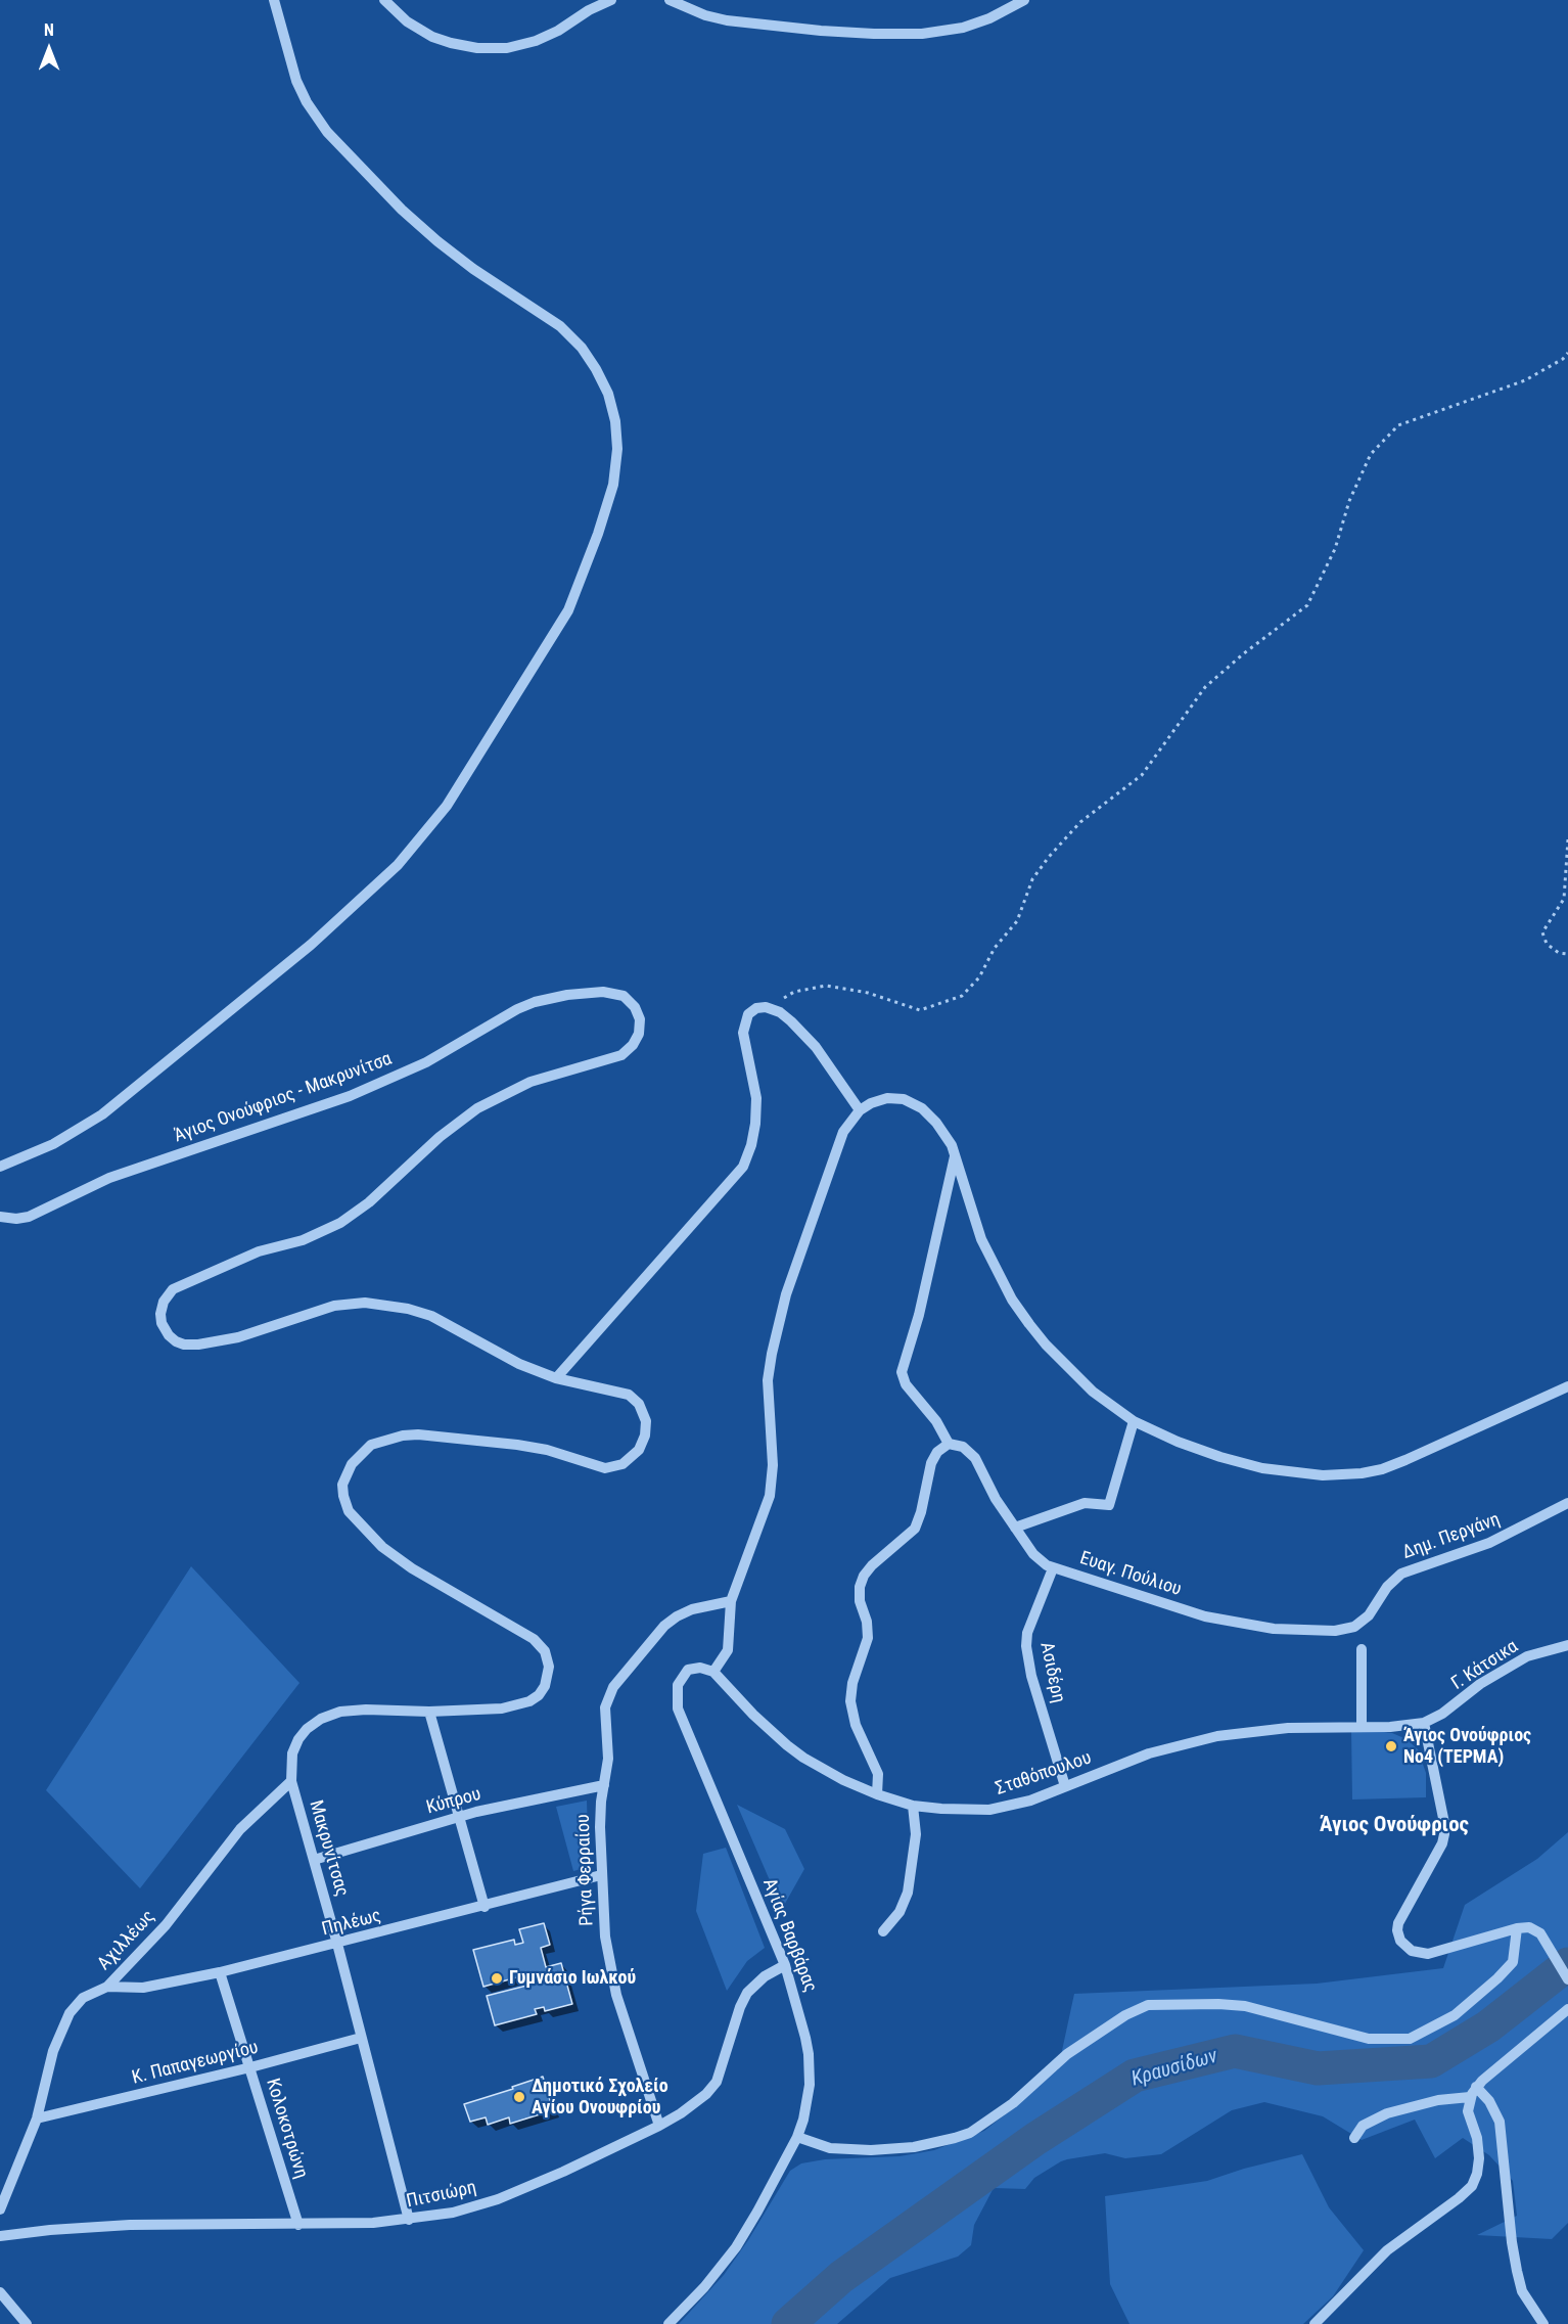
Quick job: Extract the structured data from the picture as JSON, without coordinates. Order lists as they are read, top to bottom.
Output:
{
  "streets": {
    "street": [
      "Άγιος Ονούφριος - Μακρυνίτσα",
      "Δημ. Περγάνη",
      "Ευαγ. Πούλιου",
      "Γ. Κάτσικα",
      "Ασιδέρη",
      "Σταθόπουλου",
      "Κύπρου",
      "Μακρυνίτσας",
      "Ρήγα Φερραίου",
      "Πηλέως",
      "Αγίας Βαρβάρας",
      "Αχιλλέως",
      "Κ. Παπαγεωργίου",
      "Κολοκοτρώνη",
      "Πιτσιώρη"
    ]
  },
  "crossings": [
    ["Άγιος Ονούφριος - Μακρυνίτσα", "Μακρυνίτσας"],
    ["Δημ. Περγάνη", "Ευαγ. Πούλιου"],
    ["Ευαγ. Πούλιου", "Ασιδέρη"],
    ["Γ. Κάτσικα", "Σταθόπουλου"],
    ["Ασιδέρη", "Σταθόπουλου"],
    ["Σταθόπουλου", "Αγίας Βαρβάρας"],
    ["Κύπρου", "Μακρυνίτσας"],
    ["Κύπρου", "Ρήγα Φερραίου"],
    ["Μακρυνίτσας", "Πηλέως"],
    ["Μακρυνίτσας", "Αχιλλέως"],
    ["Μακρυνίτσας", "Κ. Παπαγεωργίου"],
    ["Μακρυνίτσας", "Πιτσιώρη"],
    ["Ρήγα Φερραίου", "Πηλέως"],
    ["Ρήγα Φερραίου", "Πιτσιώρη"],
    ["Πηλέως", "Αχιλλέως"],
    ["Πηλέως", "Κολοκοτρώνη"],
    ["Αγίας Βαρβάρας", "Πιτσιώρη"],
    ["Αχιλλέως", "Κ. Παπαγεωργίου"],
    ["Κ. Παπαγεωργίου", "Κολοκοτρώνη"],
    ["Κολοκοτρώνη", "Πιτσιώρη"]
  ],
  "districts": ["Άγιος Ονούφριος"],
  "water": ["Κραυσίδων"],
  "places": ["Άγιος Ονούφριος Νο4 (ΤΕΡΜΑ)", "Γυμνάσιο Ιωλκού", "Δημοτικό Σχολείο Αγίου Ονουφρίου"],
  "north": "top"
}
